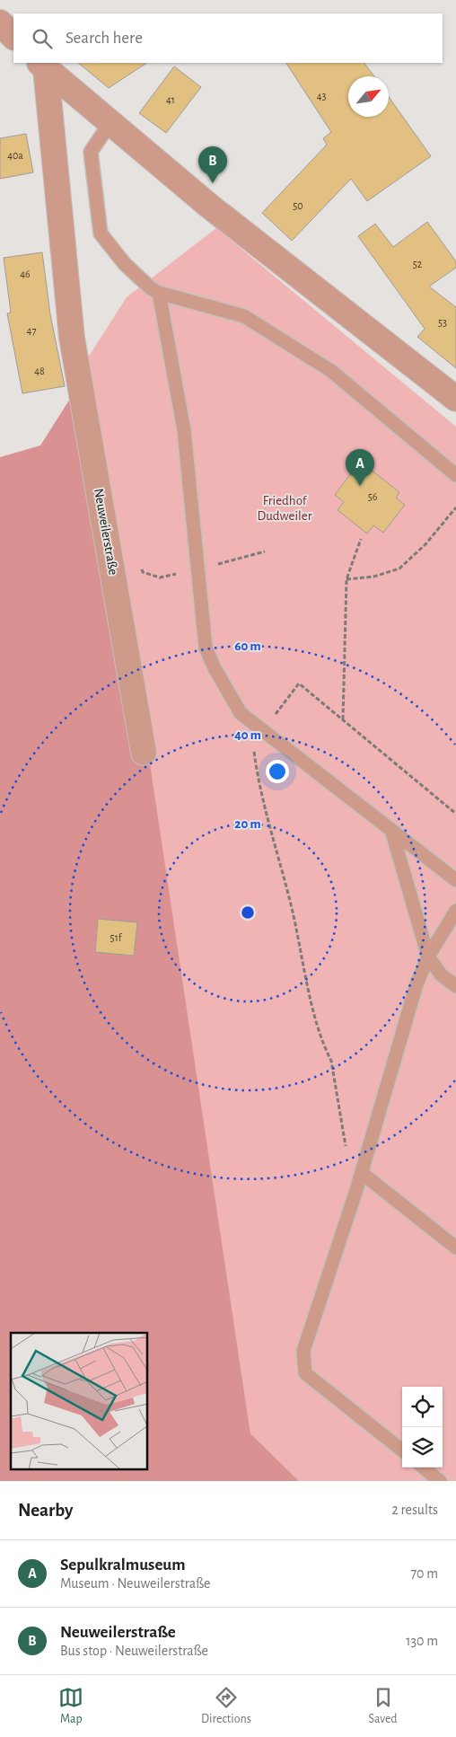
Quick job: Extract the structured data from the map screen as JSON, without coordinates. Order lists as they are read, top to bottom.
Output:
{
  "streets": {
    "street": ["Neuweilerstraße"]
  },
  "parks": ["Friedhof Dudweiler"],
  "house_numbers": [
    "43",
    "41",
    "40a",
    "50",
    "52",
    "46",
    "53",
    "47",
    "48",
    "56",
    "51f"
  ],
  "north": "top right",
  "page": {
    "search": "Search here",
    "pins": ["B", "A"],
    "heading": ["Nearby", "2 results"],
    "list": [
      {
        "mark": "A",
        "name": "Sepulkralmuseum",
        "note": "Museum · Neuweilerstraße",
        "value": "70 m"
      },
      {
        "mark": "B",
        "name": "Neuweilerstraße",
        "note": "Bus stop · Neuweilerstraße",
        "value": "130 m"
      }
    ],
    "nav": ["Map", "Directions", "Saved"]
  },
  "rings": ["60 m", "40 m", "20 m"]
}
